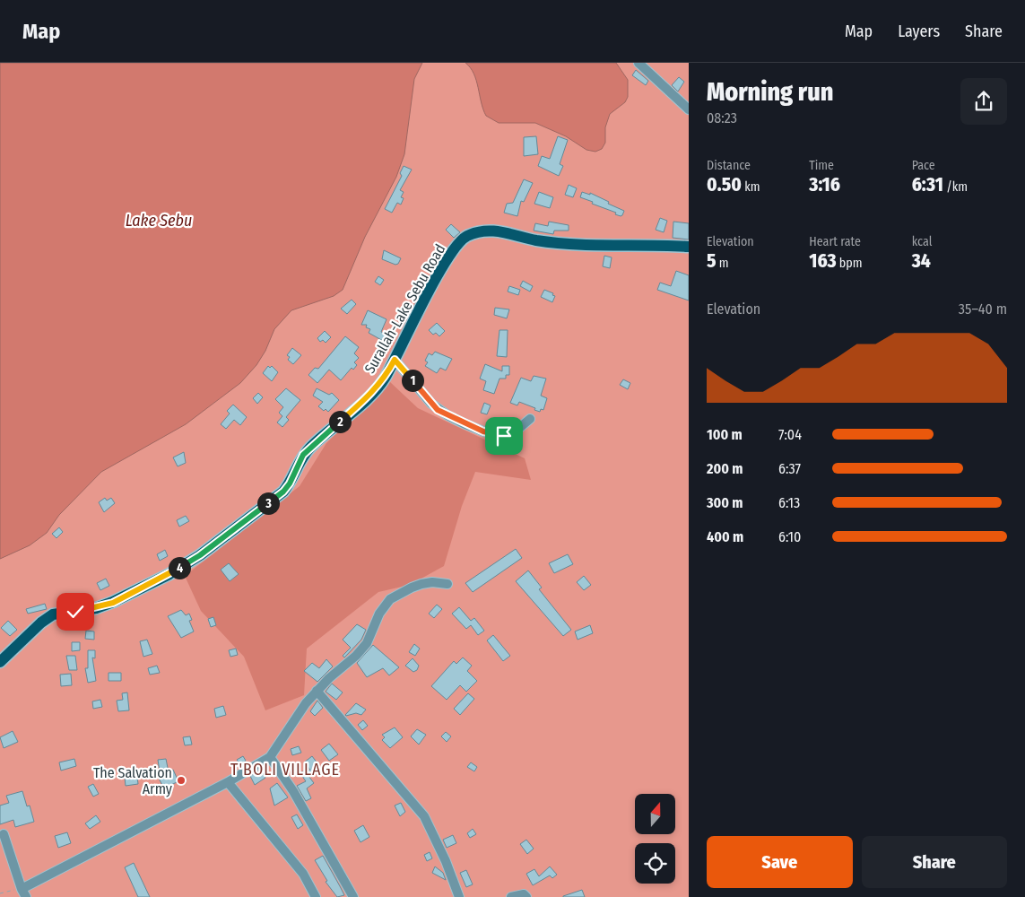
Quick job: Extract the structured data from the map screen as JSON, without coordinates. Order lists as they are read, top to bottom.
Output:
{
  "streets": {
    "main road": ["Surallah-Lake Sebu Road"]
  },
  "districts": ["T'BOLI VILLAGE"],
  "water": ["Lake Sebu"],
  "places": ["The Salvation Army"],
  "north": "top",
  "page": {
    "header": "Map",
    "nav": ["Map", "Layers", "Share"],
    "heading": ["Morning run", "08:23"],
    "stats": [
      ["Distance", "0.50 km"],
      ["Time", "3:16"],
      ["Pace", "6:31 /km"],
      ["Elevation", "5 m"],
      ["Heart rate", "163 bpm"],
      ["kcal", "34"]
    ],
    "chart": ["Elevation", "35–40 m"],
    "pins": [
      "1",
      "2",
      "3",
      "4"
    ],
    "list": [
      {
        "name": "100 m",
        "note": "7:04"
      },
      {
        "name": "200 m",
        "note": "6:37"
      },
      {
        "name": "300 m",
        "note": "6:13"
      },
      {
        "name": "400 m",
        "note": "6:10"
      }
    ],
    "buttons": ["Save", "Share"]
  }
}
